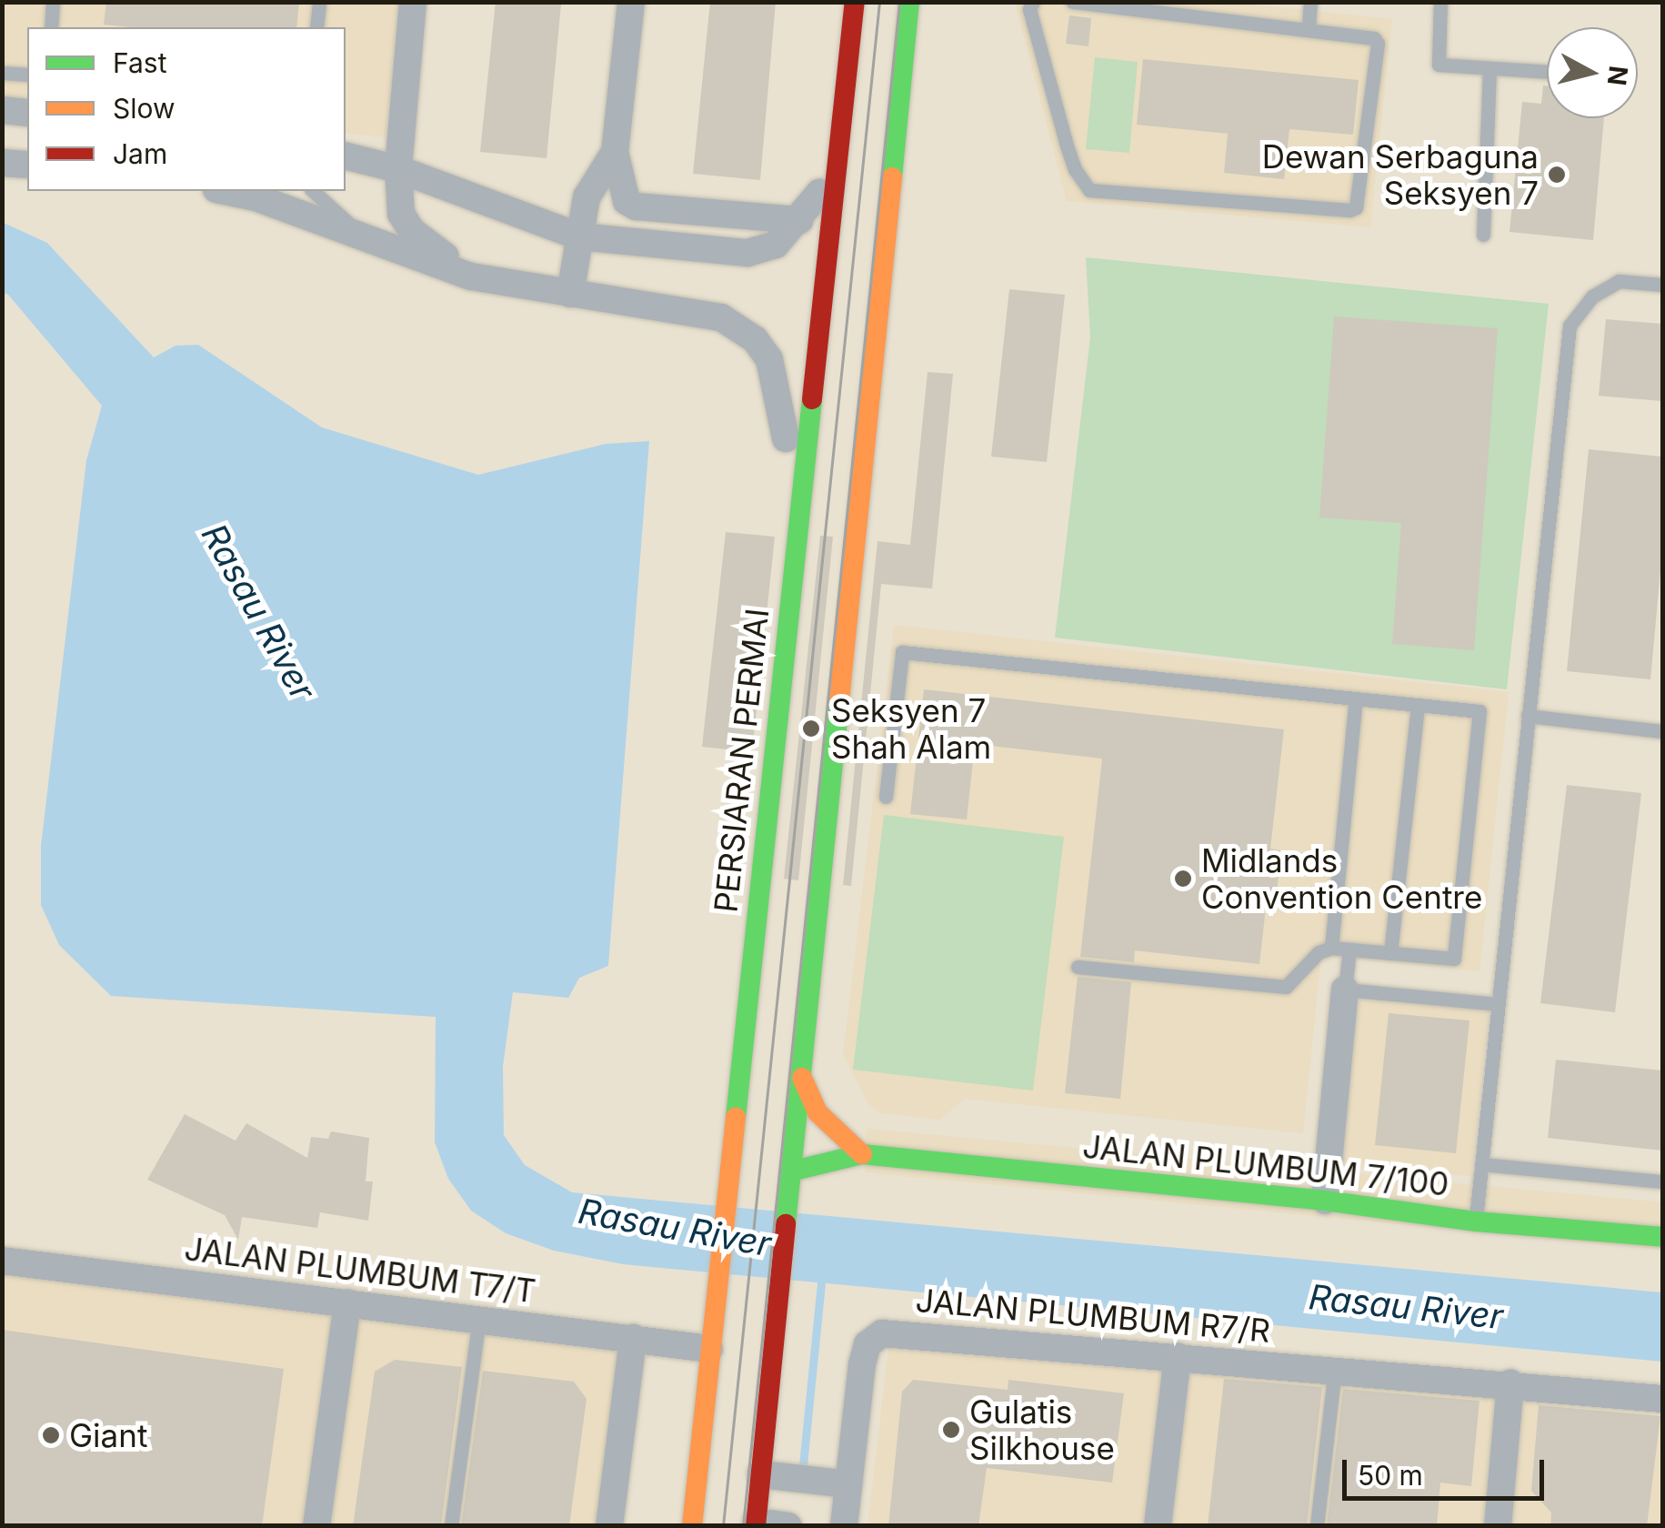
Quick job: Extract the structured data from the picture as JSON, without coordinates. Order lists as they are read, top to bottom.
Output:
{
  "streets": {
    "main road": ["PERSIARAN PERMAI", "JALAN PLUMBUM 7/100"],
    "street": ["JALAN PLUMBUM T7/T", "JALAN PLUMBUM R7/R"]
  },
  "crossings": [
    ["PERSIARAN PERMAI", "JALAN PLUMBUM T7/T"]
  ],
  "water": ["Rasau River"],
  "places": [
    "Dewan Serbaguna Seksyen 7",
    "Seksyen 7 Shah Alam",
    "Midlands Convention Centre",
    "Gulatis Silkhouse",
    "Giant"
  ],
  "legend": ["Fast", "Slow", "Jam"],
  "scale_bar": "50 m",
  "north": "right"
}
